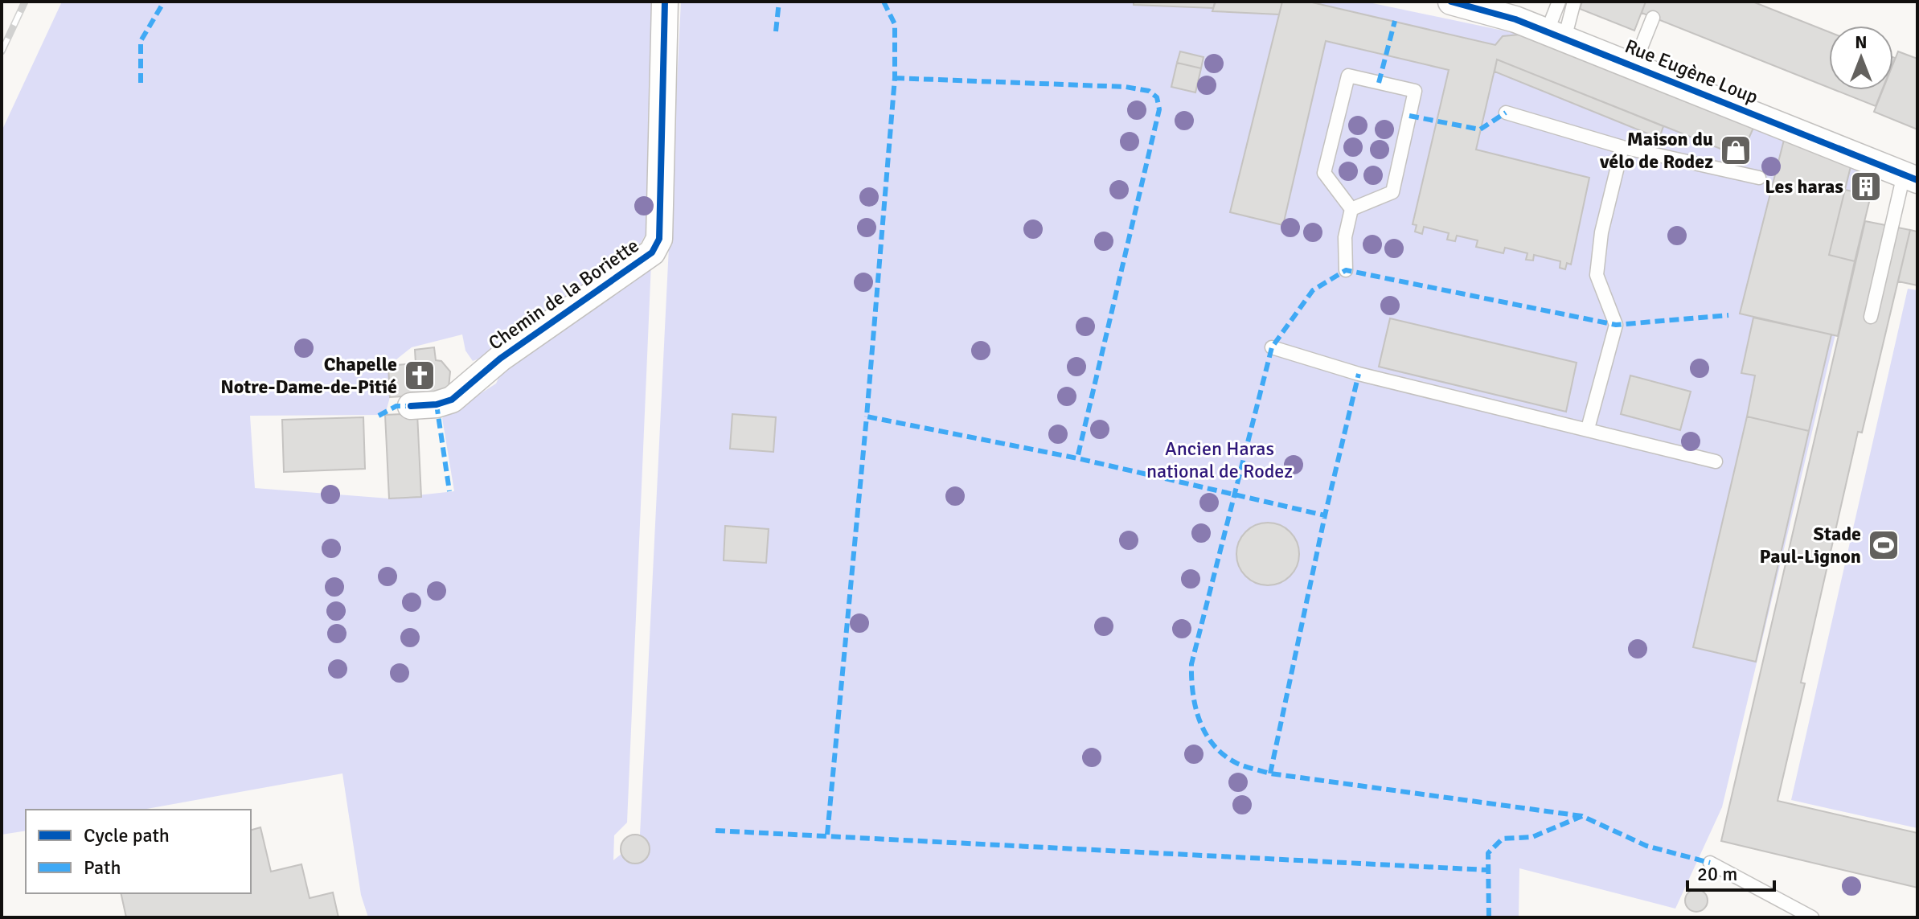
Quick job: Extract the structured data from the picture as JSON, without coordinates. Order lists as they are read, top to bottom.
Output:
{
  "streets": {
    "street": ["Rue Eugène Loup", "Chemin de la Boriette"]
  },
  "parks": ["Ancien Haras national de Rodez"],
  "places": {
    "shop": ["Maison du vélo de Rodez"],
    "building": ["Les haras"],
    "church": ["Chapelle Notre-Dame-de-Pitié"],
    "sports": ["Stade Paul-Lignon"]
  },
  "legend": ["Cycle path", "Path"],
  "scale_bar": "20 m",
  "north": "top"
}
